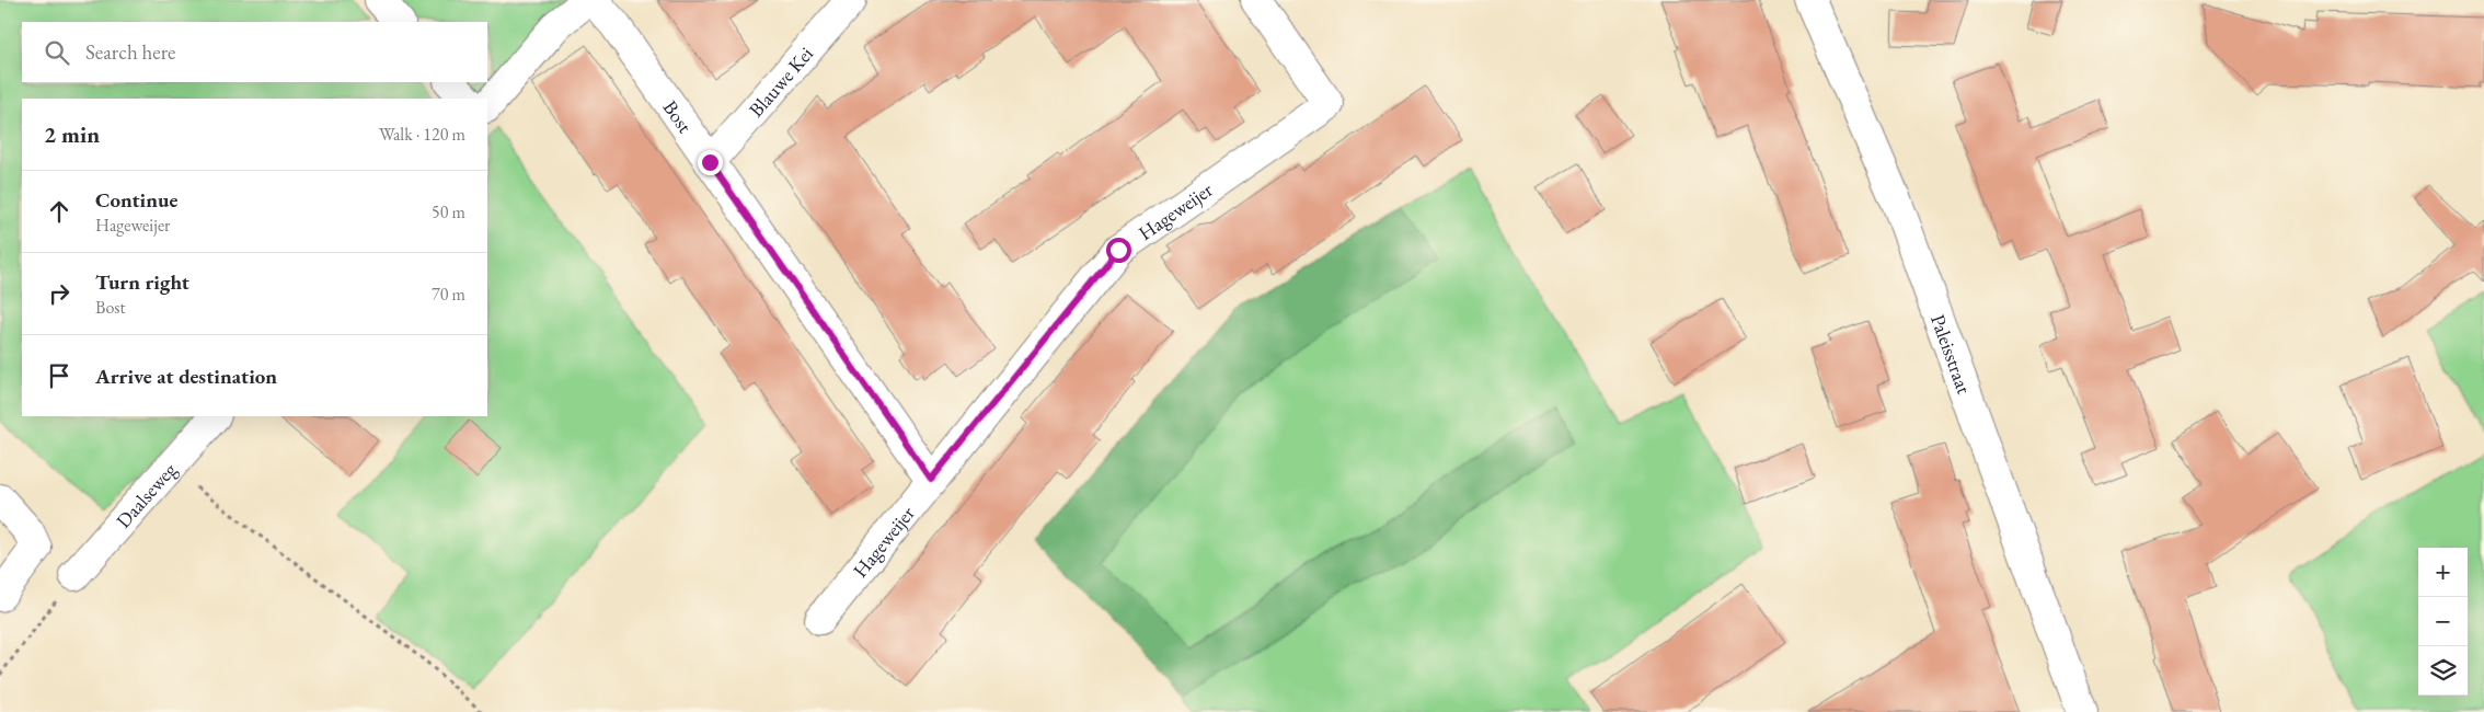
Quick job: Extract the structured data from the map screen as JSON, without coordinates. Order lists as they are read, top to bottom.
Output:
{
  "streets": {
    "street": [
      "Blauwe Kei",
      "Bost",
      "Hageweijer",
      "Paleisstraat",
      "Daalseweg"
    ]
  },
  "crossings": [
    ["Blauwe Kei", "Bost"],
    ["Bost", "Hageweijer"]
  ],
  "page": {
    "search": "Search here",
    "heading": ["2 min", "Walk · 120 m"],
    "list": [
      ["Continue", "Hageweijer", "50 m"],
      ["Turn right", "Bost", "70 m"],
      "Arrive at destination"
    ],
    "map_buttons": ["+", "−"]
  }
}
